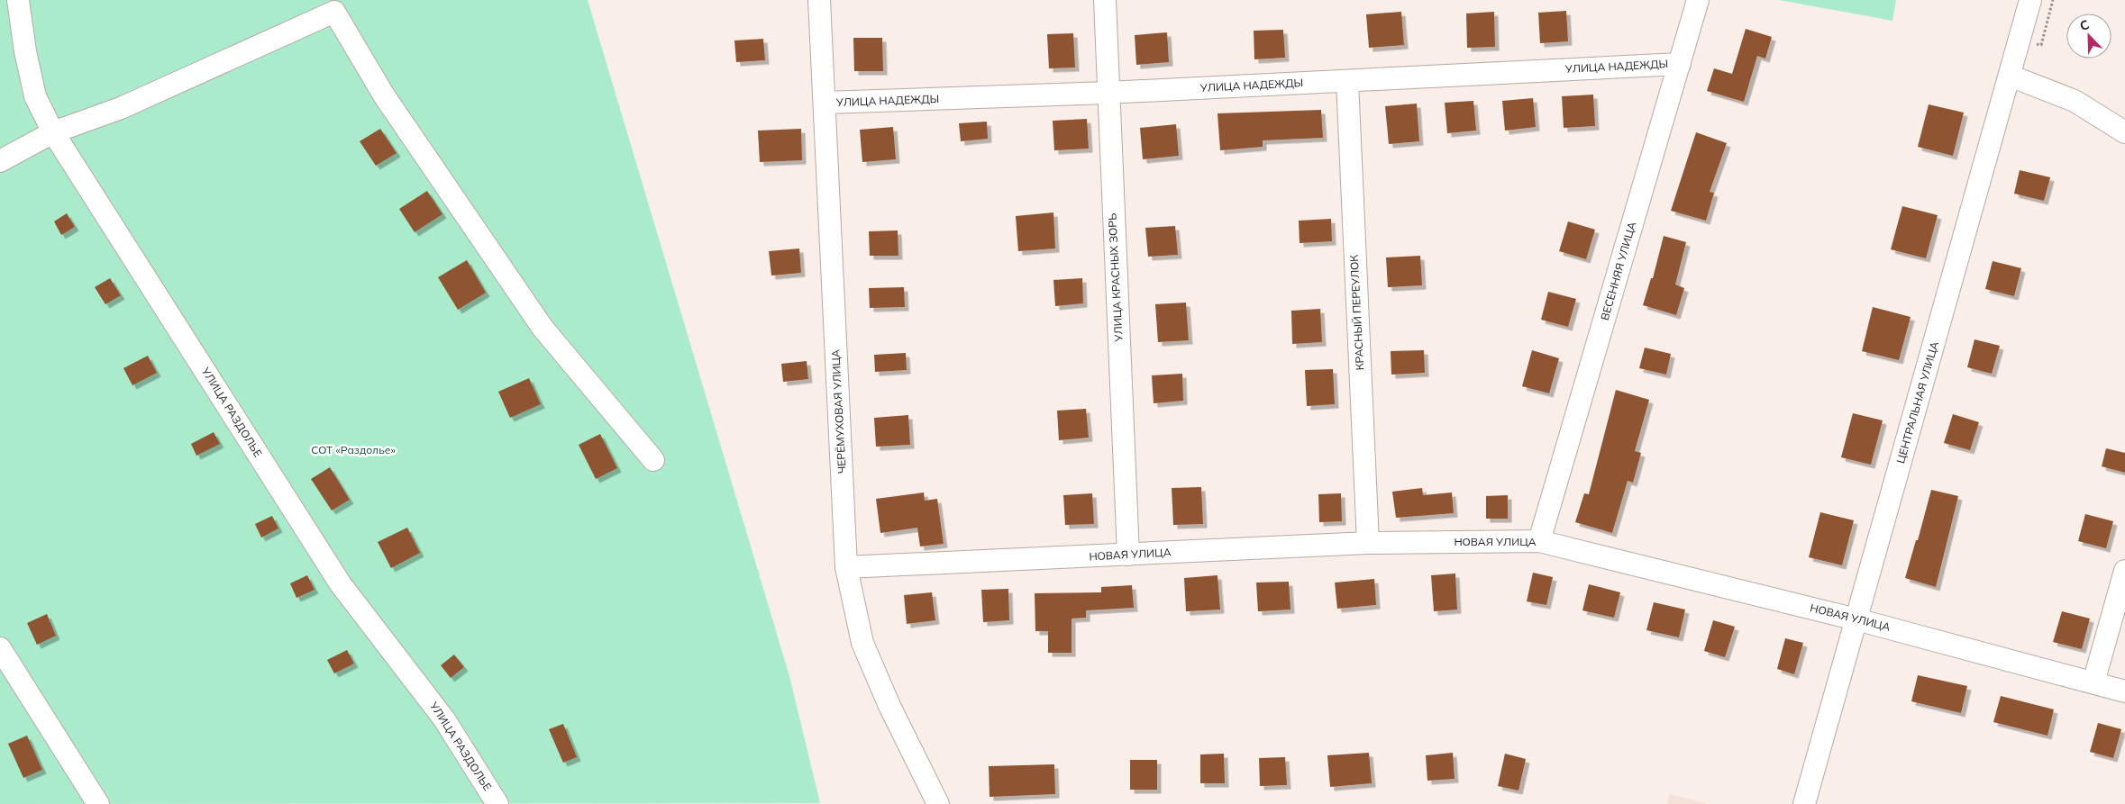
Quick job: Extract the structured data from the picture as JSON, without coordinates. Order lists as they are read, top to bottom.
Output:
{
  "streets": {
    "street": [
      "УЛИЦА НАДЕЖДЫ",
      "ВЕСЕННЯЯ УЛИЦА",
      "УЛИЦА КРАСНЫХ ЗОРЬ",
      "КРАСНЫЙ ПЕРЕУЛОК",
      "ЦЕНТРАЛЬНАЯ УЛИЦА",
      "ЧЕРЁМУХОВАЯ УЛИЦА",
      "УЛИЦА РАЗДОЛЬЕ",
      "НОВАЯ УЛИЦА"
    ]
  },
  "crossings": [
    ["УЛИЦА НАДЕЖДЫ", "ВЕСЕННЯЯ УЛИЦА"],
    ["УЛИЦА НАДЕЖДЫ", "УЛИЦА КРАСНЫХ ЗОРЬ"],
    ["УЛИЦА НАДЕЖДЫ", "КРАСНЫЙ ПЕРЕУЛОК"],
    ["УЛИЦА НАДЕЖДЫ", "ЧЕРЁМУХОВАЯ УЛИЦА"],
    ["ВЕСЕННЯЯ УЛИЦА", "НОВАЯ УЛИЦА"],
    ["УЛИЦА КРАСНЫХ ЗОРЬ", "НОВАЯ УЛИЦА"],
    ["КРАСНЫЙ ПЕРЕУЛОК", "НОВАЯ УЛИЦА"],
    ["ЦЕНТРАЛЬНАЯ УЛИЦА", "НОВАЯ УЛИЦА"],
    ["ЧЕРЁМУХОВАЯ УЛИЦА", "НОВАЯ УЛИЦА"]
  ],
  "parks": ["СОТ «Раздолье»"],
  "north": "top left"
}
